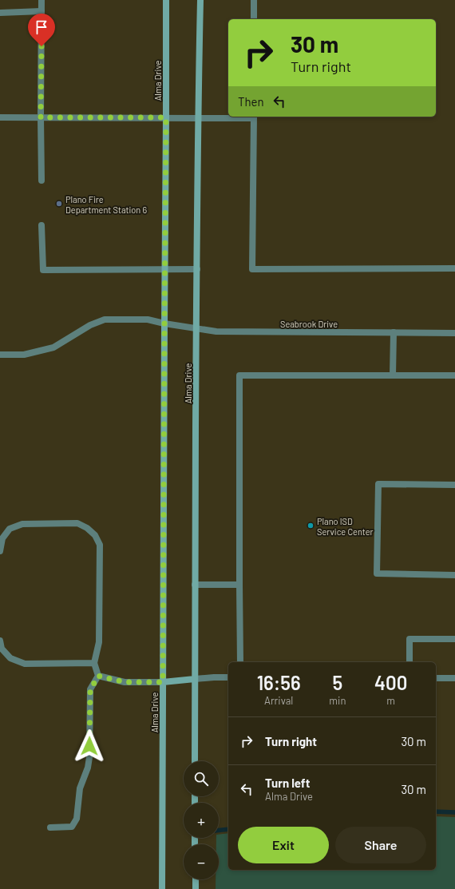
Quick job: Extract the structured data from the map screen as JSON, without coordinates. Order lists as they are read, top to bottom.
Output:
{
  "streets": {
    "main road": ["Alma Drive"],
    "street": ["Seabrook Drive"]
  },
  "crossings": [
    ["Alma Drive", "Seabrook Drive"]
  ],
  "places": ["Plano Fire Department Station 6", "Plano ISD Service Center"],
  "page": {
    "turn": ["30 m", "Turn right"],
    "then": "Then",
    "eta": [
      "16:56",
      "Arrival",
      "5",
      "min",
      "400",
      "m"
    ],
    "list": [
      {
        "name": "Turn right",
        "value": "30 m"
      },
      {
        "name": "Turn left",
        "note": "Alma Drive",
        "value": "30 m"
      }
    ],
    "map_buttons": ["+", "−"],
    "buttons": ["Exit", "Share"]
  }
}
